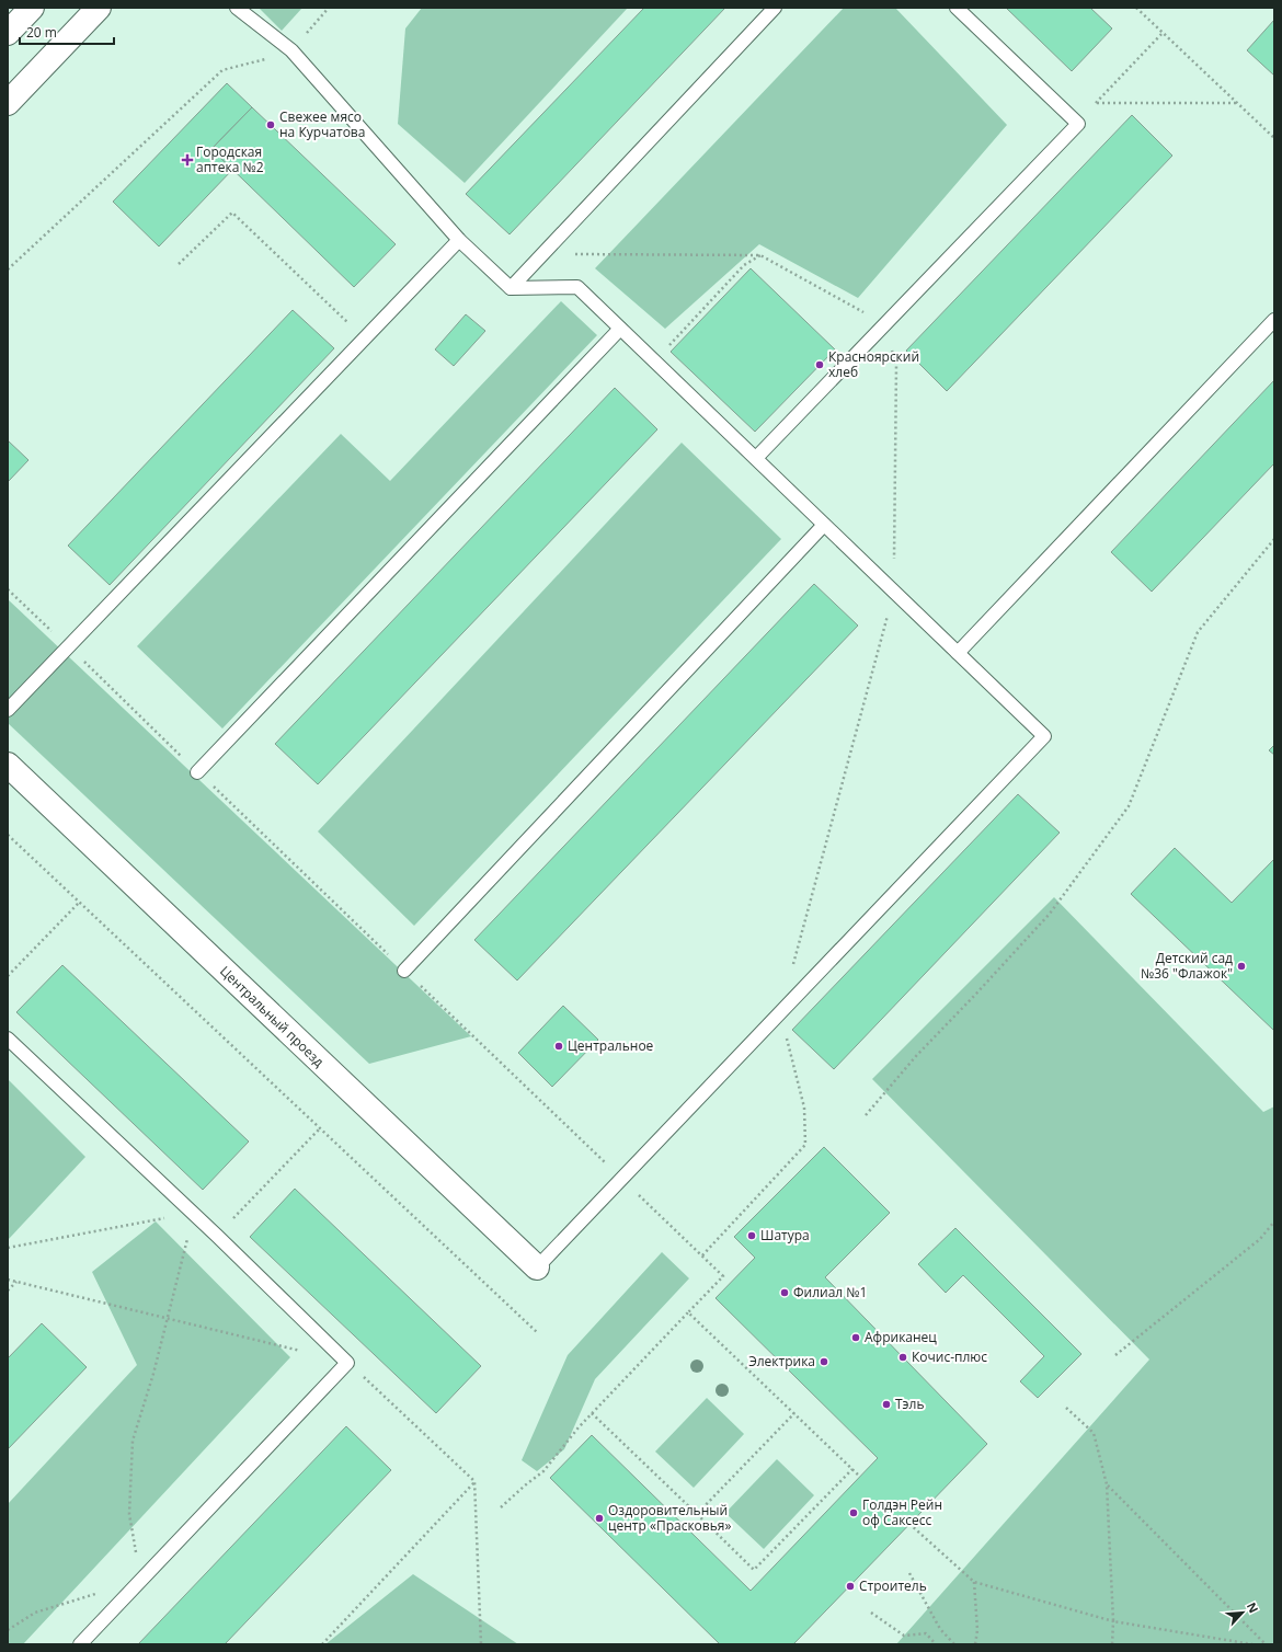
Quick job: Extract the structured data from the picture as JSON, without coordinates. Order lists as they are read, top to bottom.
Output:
{
  "streets": {
    "street": ["Центральный проезд"]
  },
  "places": {
    "other": [
      "Свежее мясо на Курчатова",
      "Красноярский хлеб",
      "Детский сад №36 \"Флажок\"",
      "Центральное",
      "Шатура",
      "Филиал №1",
      "Африканец",
      "Кочис-плюс",
      "Электрика",
      "Тэль",
      "Голдэн Рейн оф Саксесс",
      "Оздоровительный центр «Прасковья»",
      "Строитель"
    ],
    "health": ["Городская аптека №2"]
  },
  "scale_bar": "20 m",
  "north": "top right"
}
